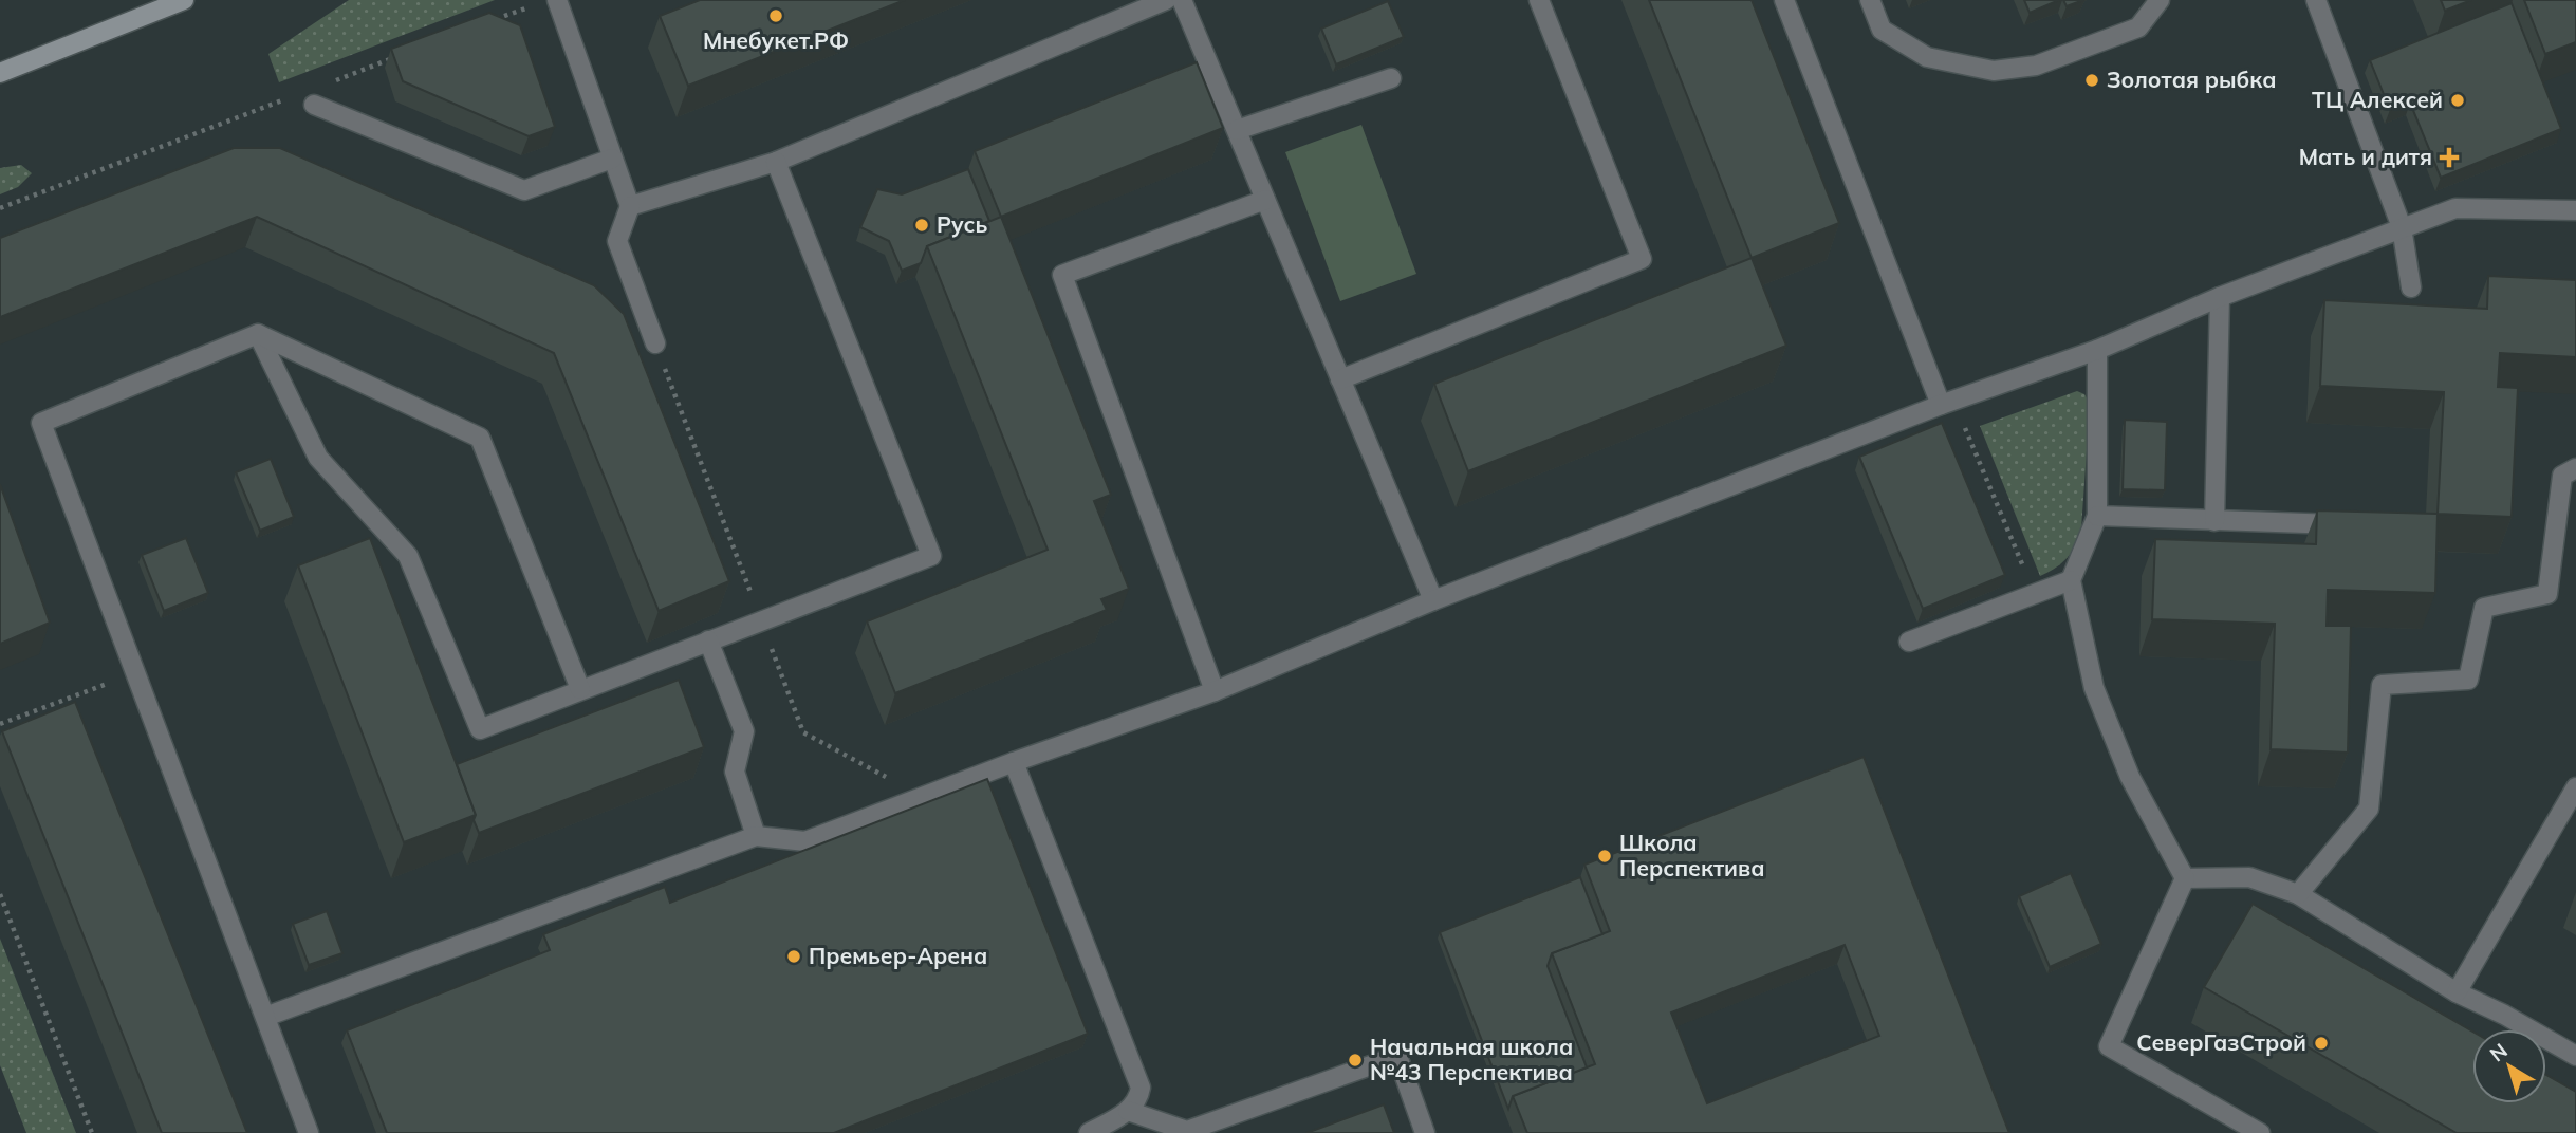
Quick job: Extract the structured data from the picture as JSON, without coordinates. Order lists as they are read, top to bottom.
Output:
{
  "places": {
    "other": [
      "Мнебукет.РФ",
      "Золотая рыбка",
      "ТЦ Алексей",
      "Русь",
      "Школа Перспектива",
      "Премьер-Арена",
      "СеверГазСтрой",
      "Начальная школа №43 Перспектива"
    ],
    "health": ["Мать и дитя"]
  },
  "north": "top left"
}
